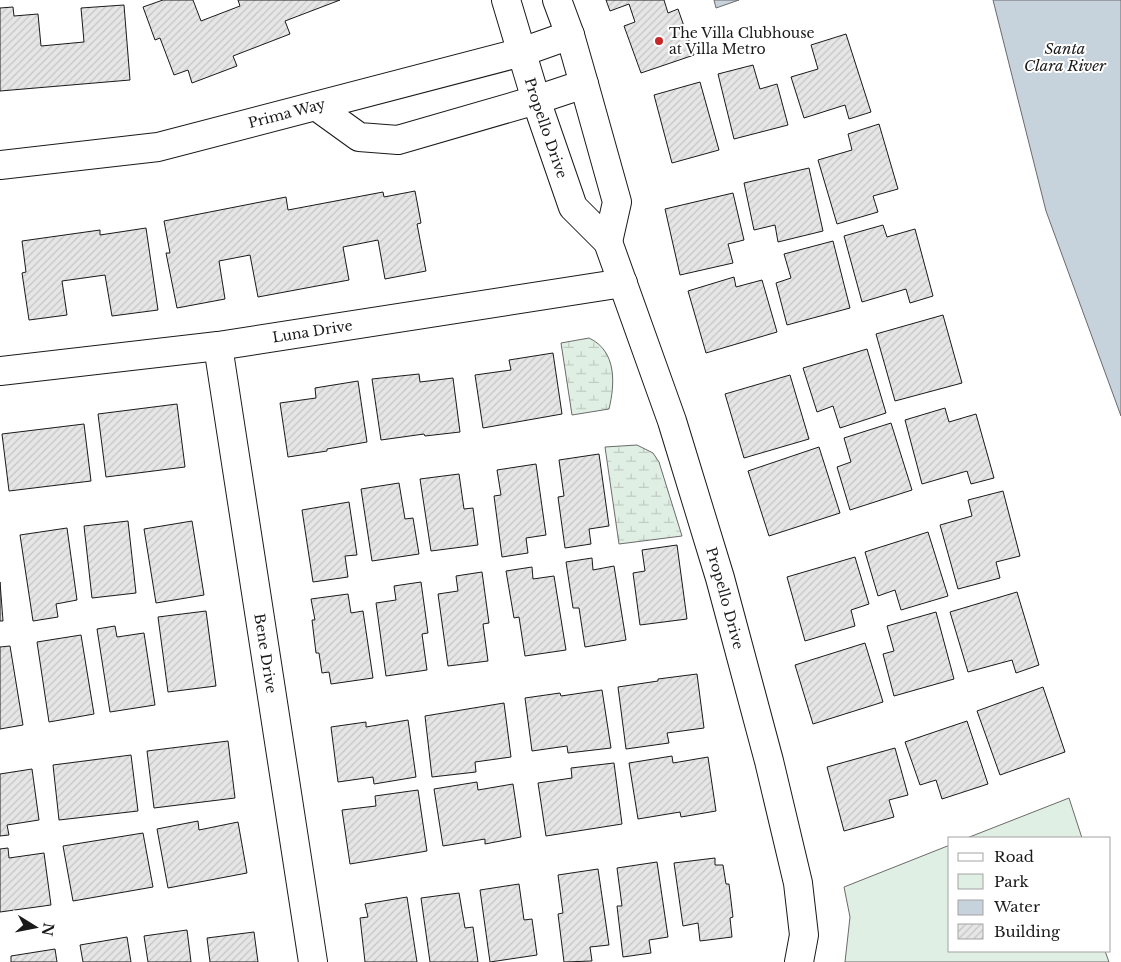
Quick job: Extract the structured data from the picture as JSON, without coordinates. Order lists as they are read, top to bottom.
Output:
{
  "streets": {
    "street": [
      "Prima Way",
      "Propello Drive",
      "Luna Drive",
      "Bene Drive"
    ]
  },
  "crossings": [
    ["Prima Way", "Propello Drive"],
    ["Propello Drive", "Luna Drive"],
    ["Luna Drive", "Bene Drive"]
  ],
  "water": ["Santa Clara River"],
  "places": ["The Villa Clubhouse at Villa Metro"],
  "legend": [
    "Road",
    "Park",
    "Water",
    "Building"
  ],
  "north": "right"
}
